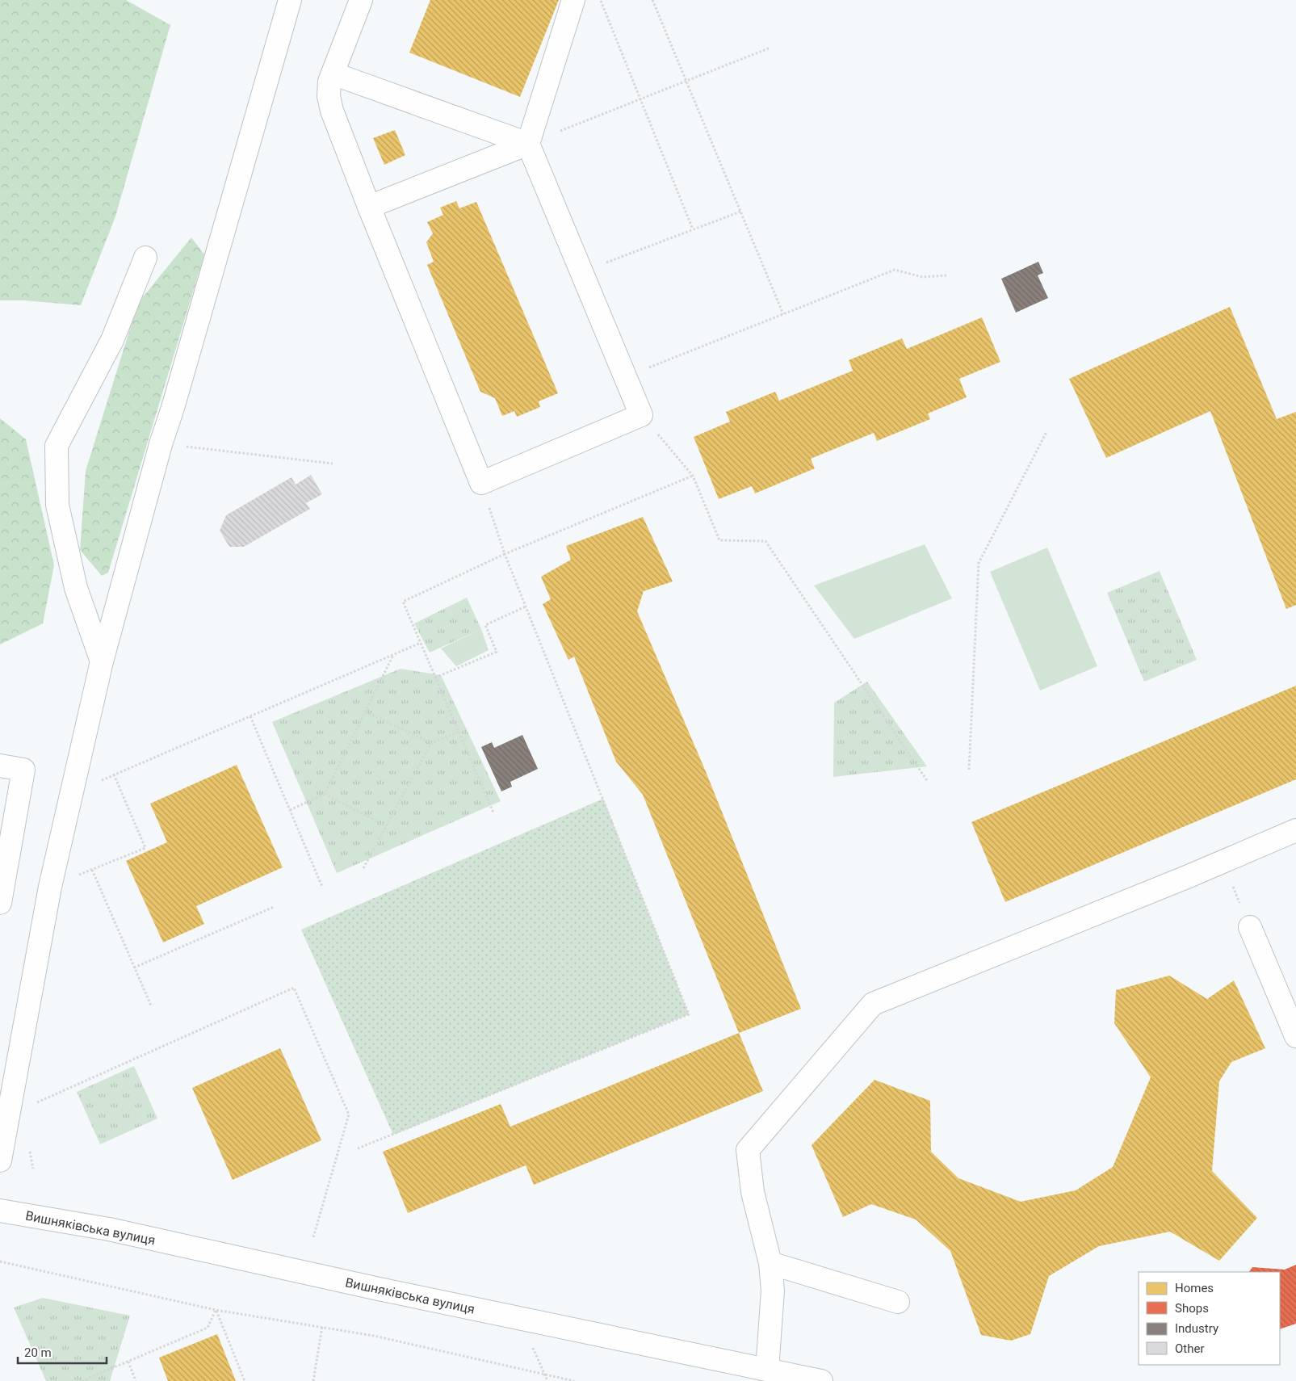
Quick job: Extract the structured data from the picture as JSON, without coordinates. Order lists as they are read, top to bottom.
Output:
{
  "streets": {
    "street": ["Вишняківська вулиця"]
  },
  "legend": [
    "Homes",
    "Shops",
    "Industry",
    "Other"
  ],
  "scale_bar": "20 m"
}
